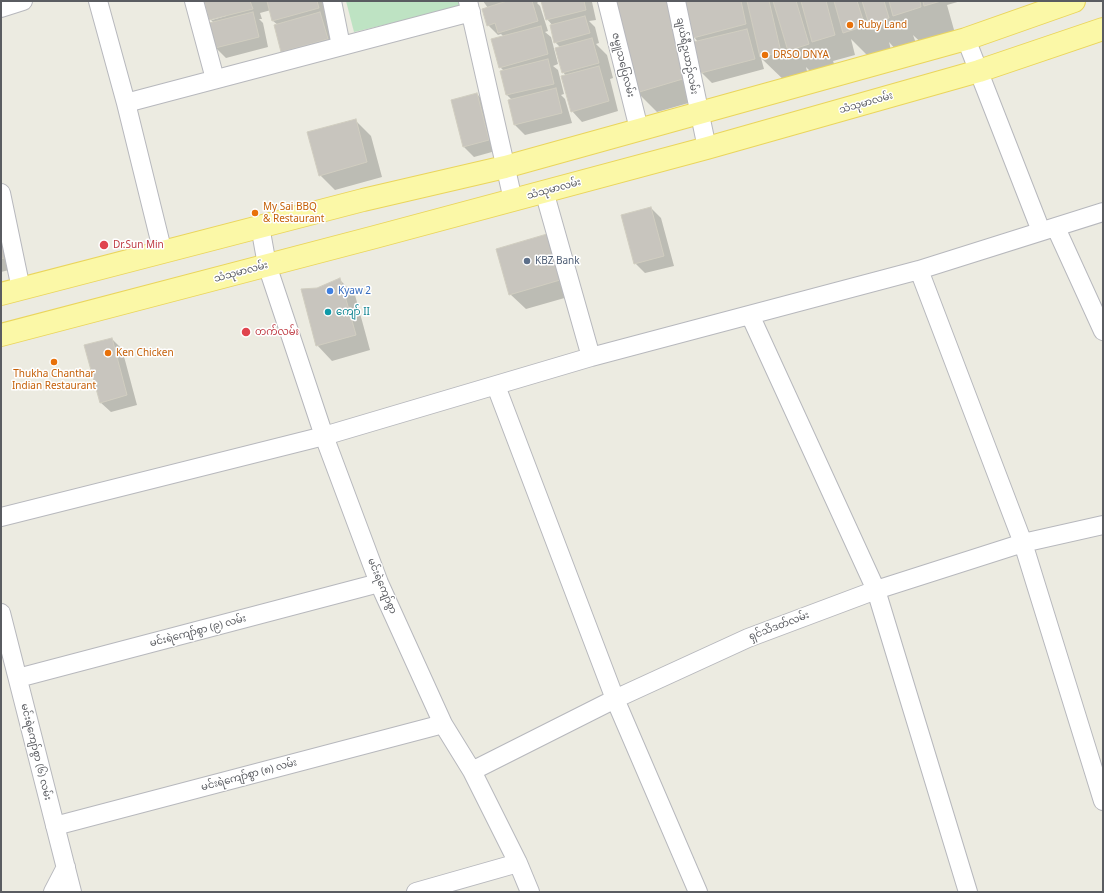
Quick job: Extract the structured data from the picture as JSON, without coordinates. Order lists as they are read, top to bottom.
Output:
{
  "streets": {
    "main road": ["သံသုမာလမ်း"],
    "street": [
      "ချယ်ရီဥယာဉ်လမ်း",
      "ဇမ္ဗူသပြေလမ်း",
      "မင်းရဲကျော်စွာ",
      "ရှင်သိဒတ်လမ်း",
      "မင်းရဲကျော်စွာ (၉) လမ်း",
      "မင်းရဲကျော်စွာ (၆) လမ်း",
      "မင်းရဲကျော်စွာ (၈) လမ်း"
    ]
  },
  "crossings": [
    ["ချယ်ရီဥယာဉ်လမ်း", "သံသုမာလမ်း"],
    ["သံသုမာလမ်း", "မင်းရဲကျော်စွာ"],
    ["မင်းရဲကျော်စွာ", "ရှင်သိဒတ်လမ်း"],
    ["မင်းရဲကျော်စွာ", "မင်းရဲကျော်စွာ (၉) လမ်း"],
    ["မင်းရဲကျော်စွာ", "မင်းရဲကျော်စွာ (၈) လမ်း"],
    ["မင်းရဲကျော်စွာ (၉) လမ်း", "မင်းရဲကျော်စွာ (၆) လမ်း"],
    ["မင်းရဲကျော်စွာ (၆) လမ်း", "မင်းရဲကျော်စွာ (၈) လမ်း"]
  ],
  "places": [
    "Ruby Land",
    "DRSO DNYA",
    "My Sai BBQ & Restaurant",
    "Dr.Sun Min",
    "KBZ Bank",
    "Kyaw 2",
    "ကျော် II",
    "တက်လမ်း",
    "Ken Chicken",
    "Thukha Chanthar Indian Restaurant"
  ]
}
